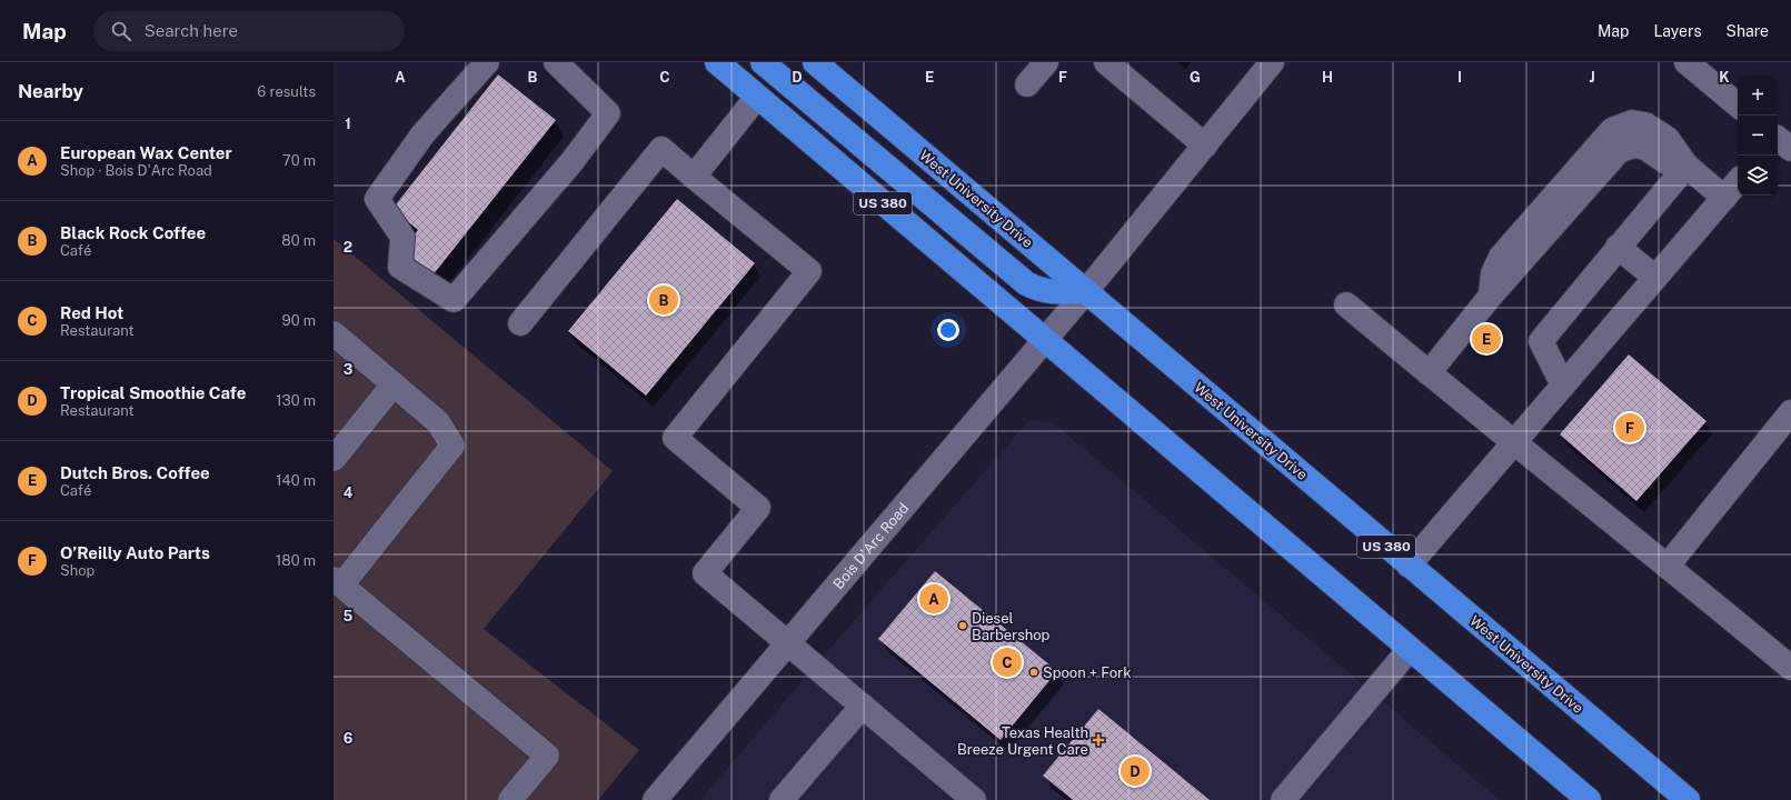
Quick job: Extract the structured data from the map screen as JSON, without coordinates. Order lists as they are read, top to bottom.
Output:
{
  "streets": {
    "highway": ["West University Drive", "US 380"],
    "street": ["Bois D'Arc Road"]
  },
  "crossings": [
    ["West University Drive", "Bois D'Arc Road"],
    ["US 380", "Bois D'Arc Road"]
  ],
  "places": {
    "other": ["Diesel Barbershop", "Spoon + Fork"],
    "health": ["Texas Health Breeze Urgent Care"]
  },
  "page": {
    "header": "Map",
    "search": "Search here",
    "nav": ["Map", "Layers", "Share"],
    "heading": ["Nearby", "6 results"],
    "map_buttons": ["+", "−"],
    "list": [
      {
        "mark": "A",
        "name": "European Wax Center",
        "note": "Shop · Bois D'Arc Road",
        "value": "70 m"
      },
      {
        "mark": "B",
        "name": "Black Rock Coffee",
        "note": "Café",
        "value": "80 m"
      },
      {
        "mark": "C",
        "name": "Red Hot",
        "note": "Restaurant",
        "value": "90 m"
      },
      {
        "mark": "D",
        "name": "Tropical Smoothie Cafe",
        "note": "Restaurant",
        "value": "130 m"
      },
      {
        "mark": "E",
        "name": "Dutch Bros. Coffee",
        "note": "Café",
        "value": "140 m"
      },
      {
        "mark": "F",
        "name": "O’Reilly Auto Parts",
        "note": "Shop",
        "value": "180 m"
      }
    ],
    "pins": [
      "B",
      "E",
      "F",
      "A",
      "C",
      "D"
    ]
  },
  "grid": {
    "columns": [
      "A",
      "B",
      "C",
      "D",
      "E",
      "F",
      "G",
      "H",
      "I",
      "J",
      "K"
    ],
    "rows": [
      "1",
      "2",
      "3",
      "4",
      "5",
      "6"
    ]
  }
}
